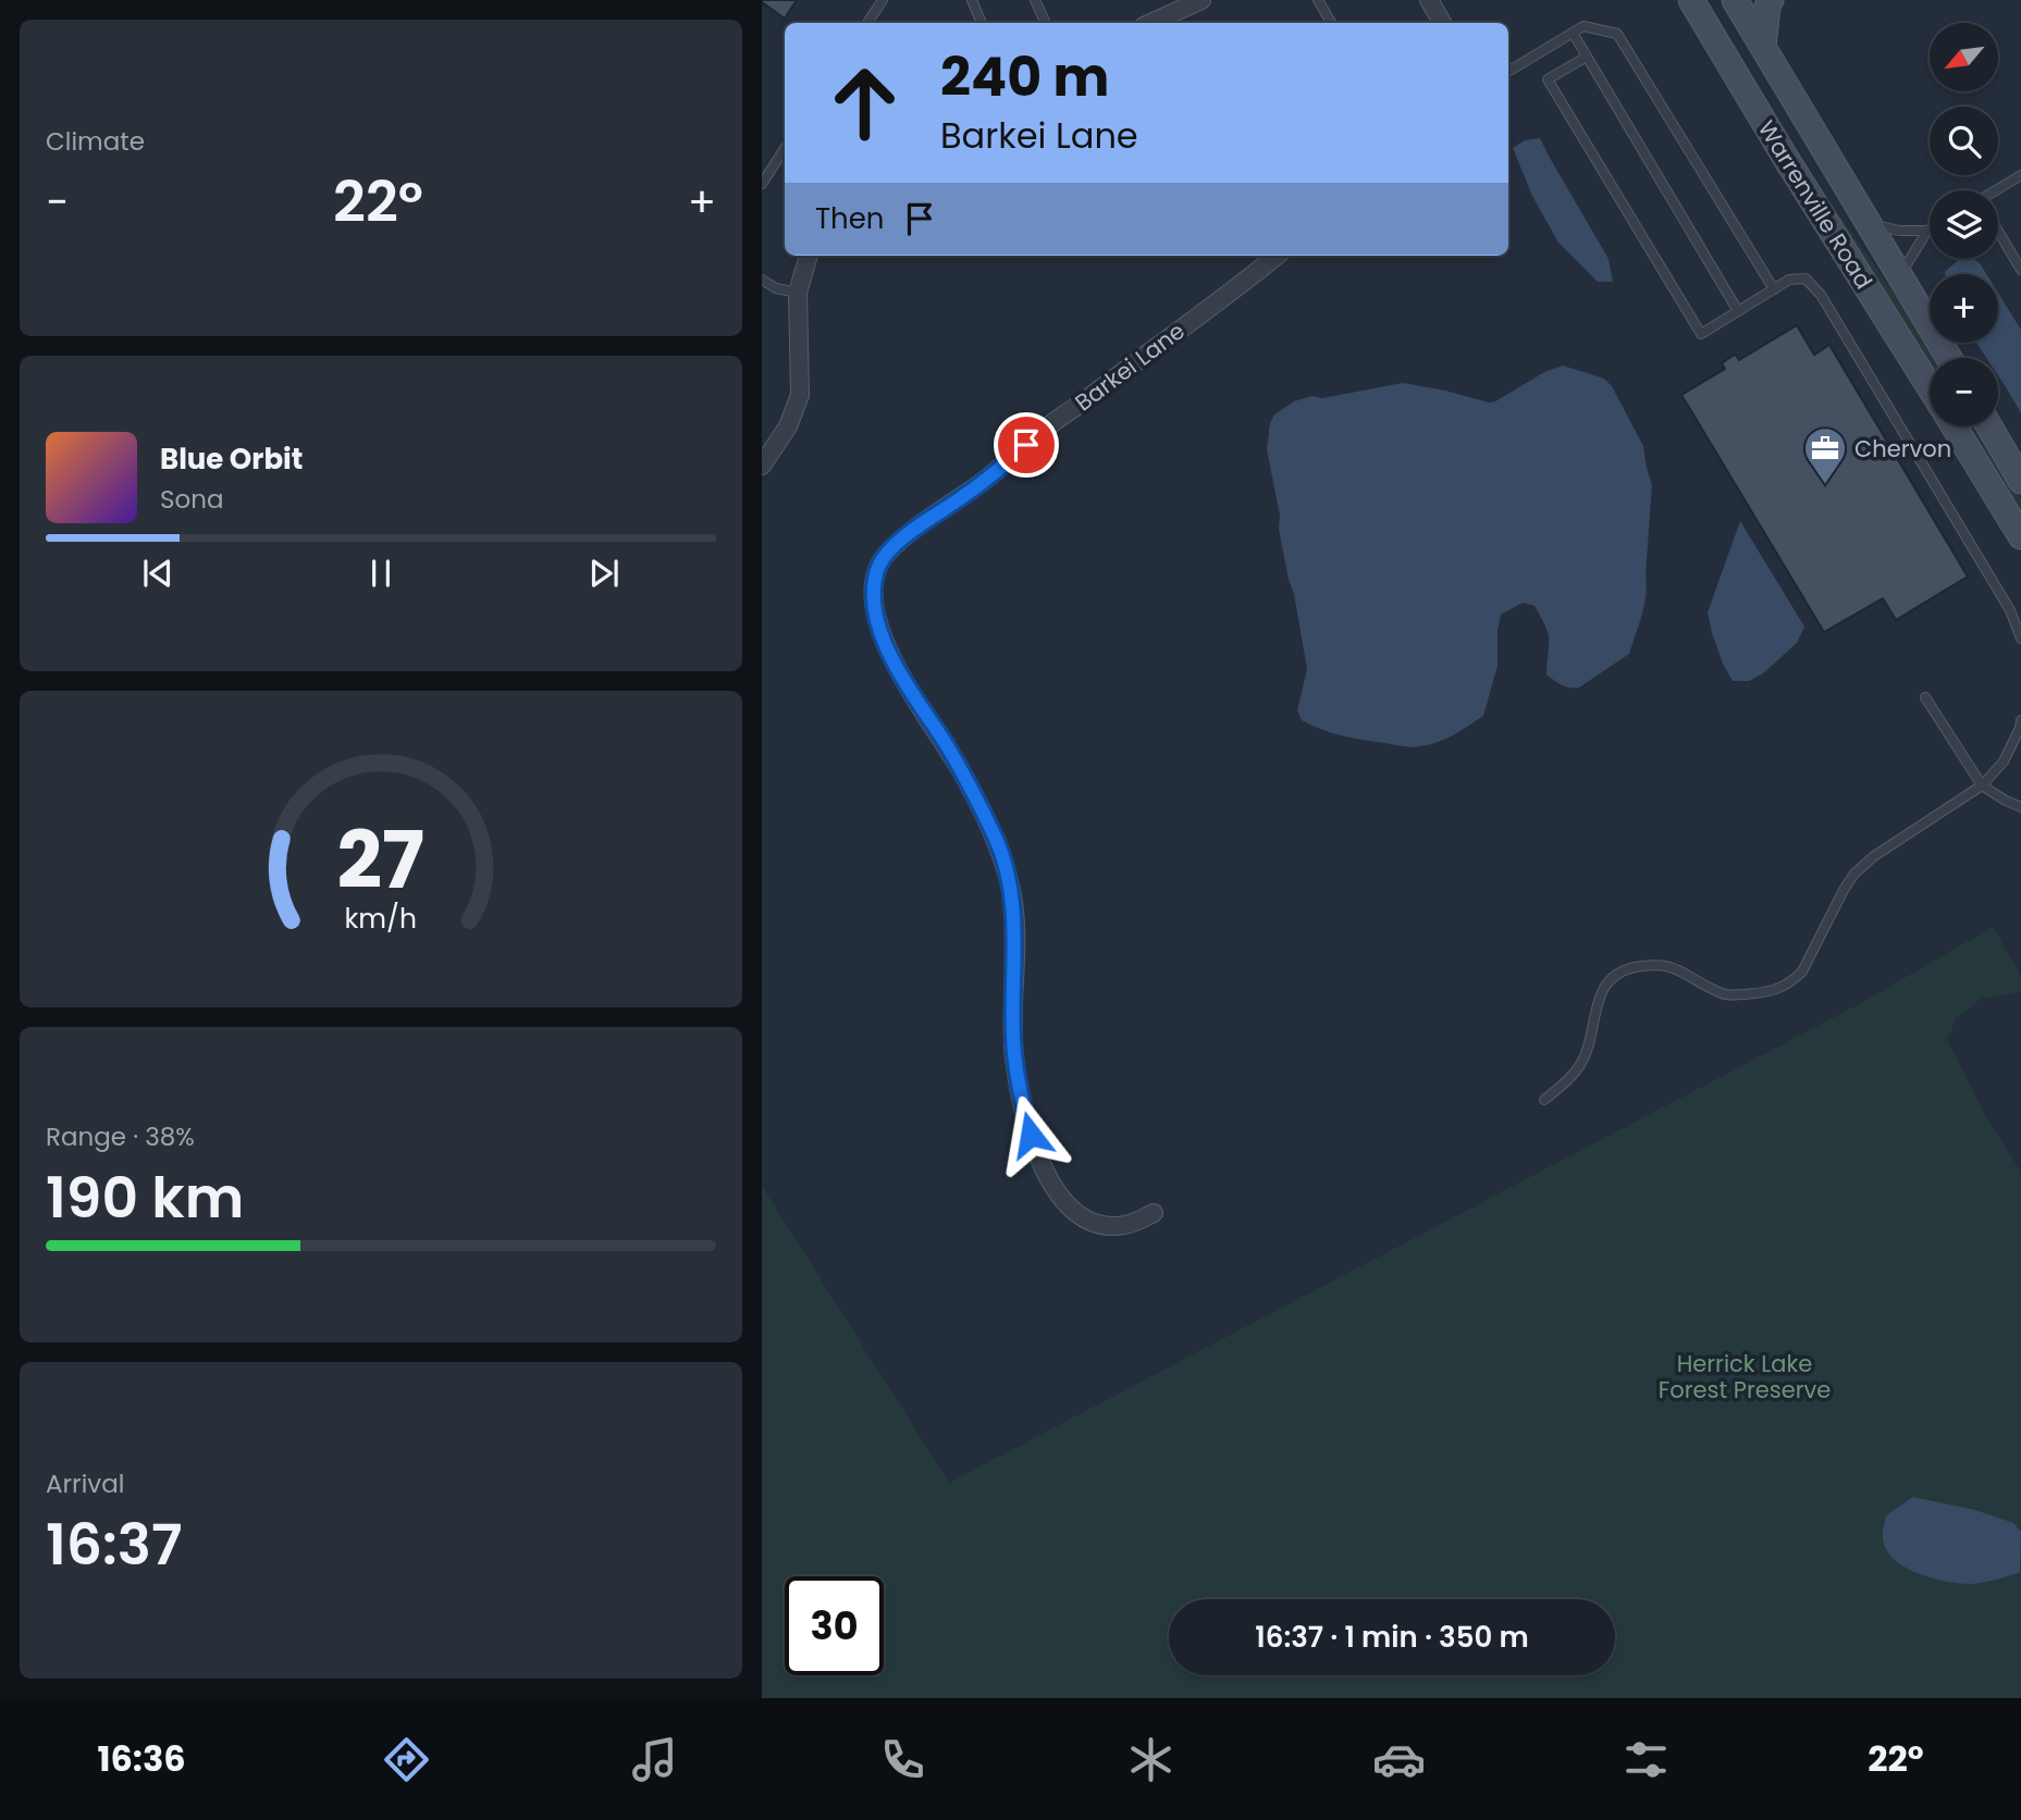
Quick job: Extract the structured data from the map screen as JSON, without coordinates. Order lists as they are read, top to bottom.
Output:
{
  "streets": {
    "main road": ["Warrenville Road"],
    "street": ["Barkei Lane"]
  },
  "parks": ["Herrick Lake Forest Preserve"],
  "places": {
    "office": ["Chervon"]
  },
  "north": "bottom left",
  "page": {
    "tile": [
      "Climate",
      ["Range · 38%", "190 km"],
      ["Arrival", "16:37"]
    ],
    "map_buttons": ["+", "−"],
    "turn": ["240 m", "Barkei Lane"],
    "heat": ["−", "22°", "+"],
    "then": "Then",
    "song": ["Blue Orbit", "Sona"],
    "limit": "30",
    "trip": "16:37 · 1 min · 350 m",
    "tabs": ["16:36", "22°"],
    "gauge": ["27", "km/h"]
  }
}
